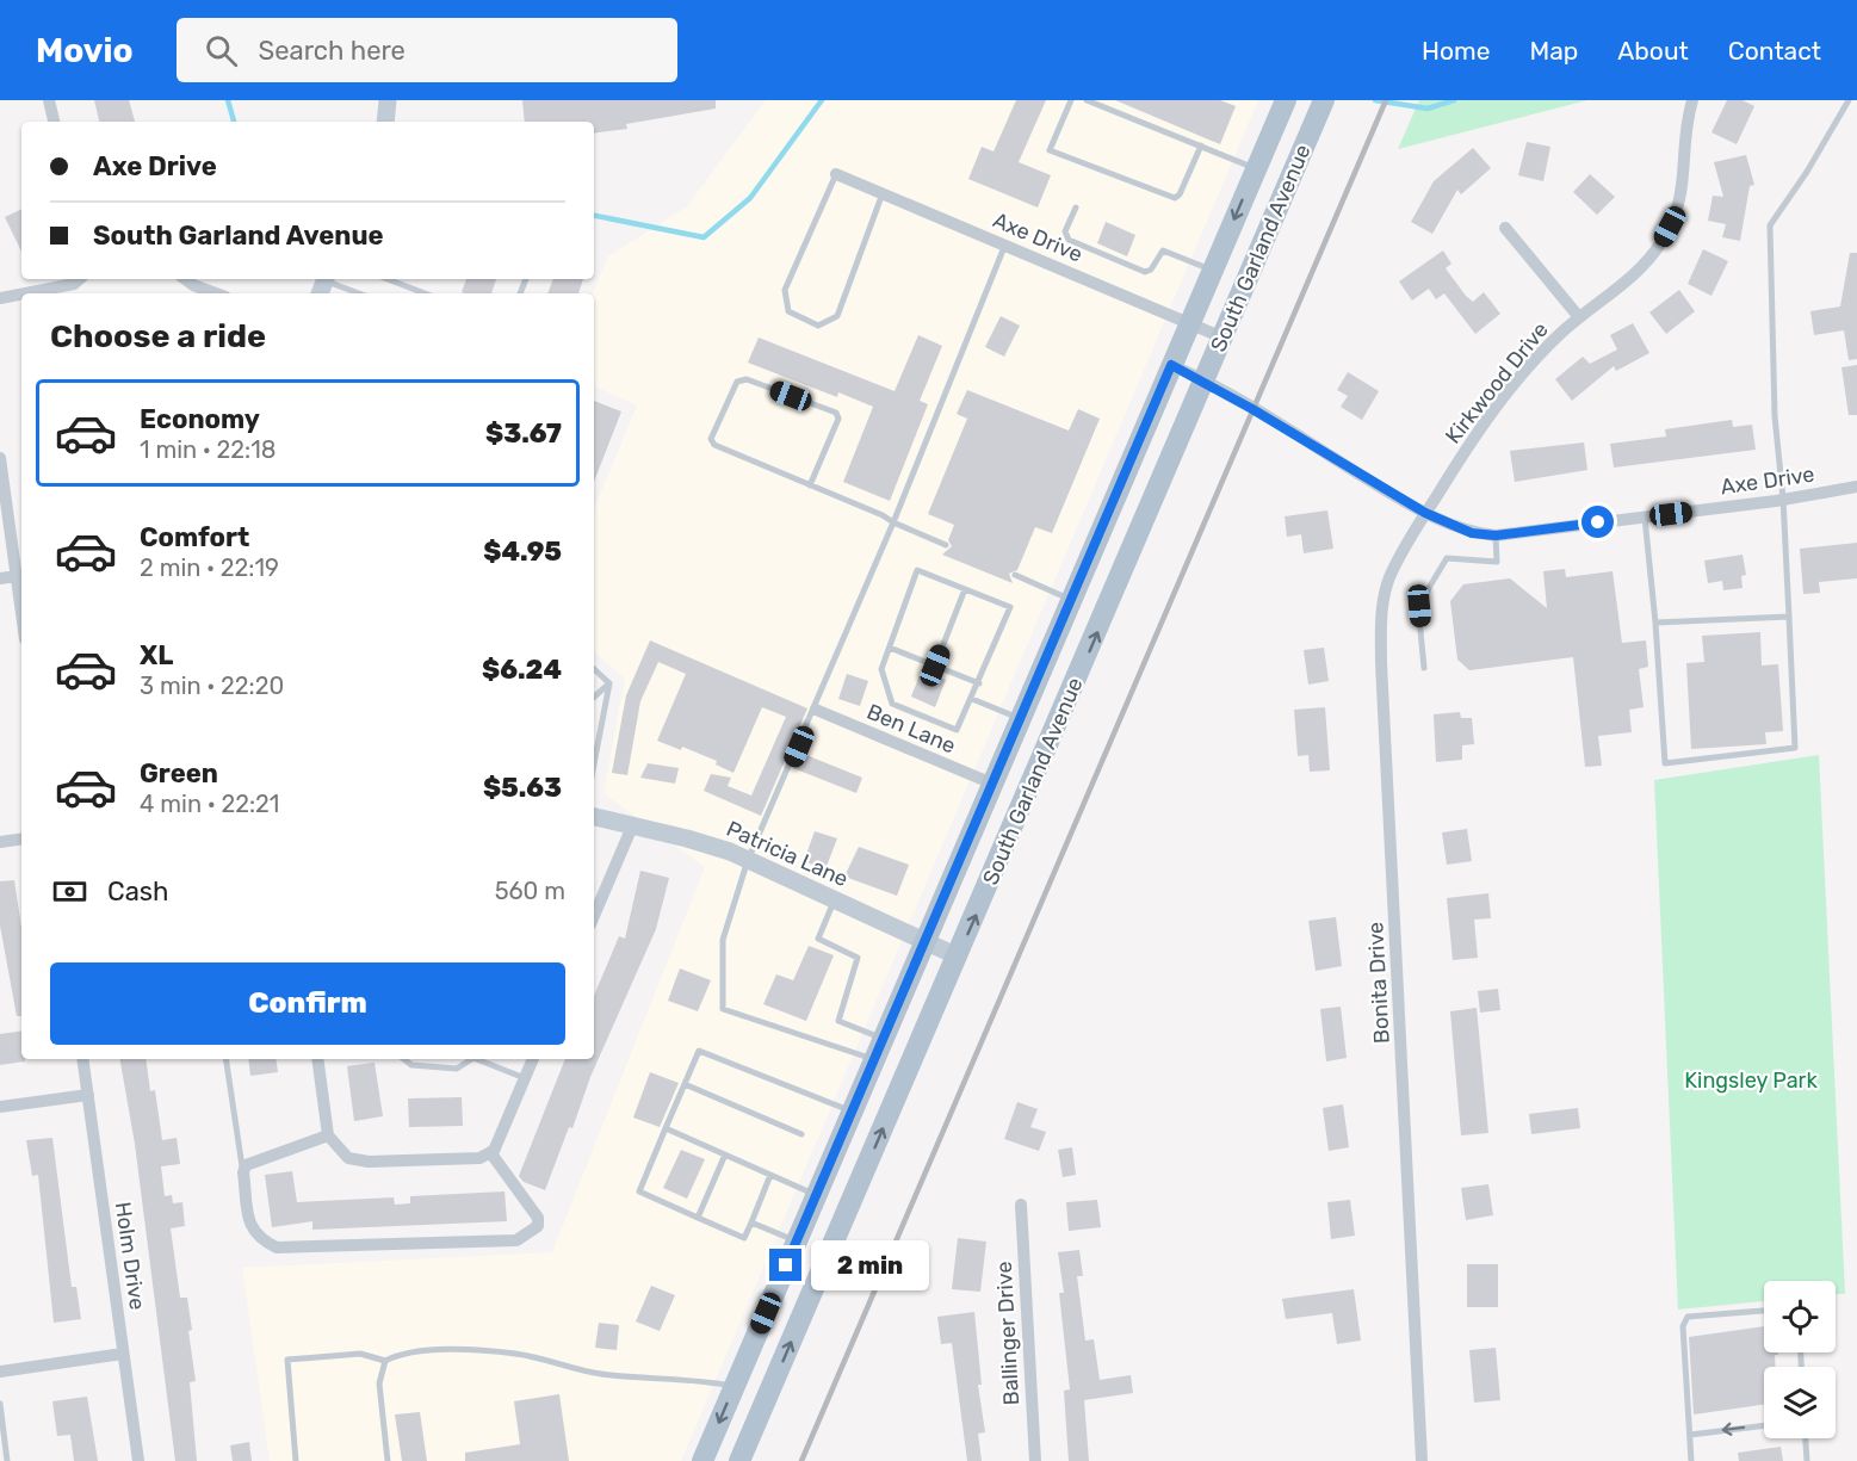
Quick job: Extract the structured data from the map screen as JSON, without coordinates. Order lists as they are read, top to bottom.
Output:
{
  "streets": {
    "main road": ["South Garland Avenue"],
    "street": [
      "Axe Drive",
      "Kirkwood Drive",
      "Ben Lane",
      "Patricia Lane",
      "Bonita Drive",
      "Holm Drive",
      "Ballinger Drive"
    ]
  },
  "crossings": [
    ["Axe Drive", "South Garland Avenue"],
    ["Axe Drive", "Kirkwood Drive"],
    ["Axe Drive", "Bonita Drive"],
    ["South Garland Avenue", "Ben Lane"],
    ["South Garland Avenue", "Patricia Lane"],
    ["Kirkwood Drive", "Bonita Drive"]
  ],
  "parks": ["Kingsley Park"],
  "page": {
    "header": "Movio",
    "search": "Search here",
    "nav": [
      "Home",
      "Map",
      "About",
      "Contact"
    ],
    "banner": ["Axe Drive", "South Garland Avenue"],
    "heading": "Choose a ride",
    "list": [
      {
        "name": "Economy",
        "note": "1 min · 22:18",
        "value": "$3.67"
      },
      {
        "name": "Comfort",
        "note": "2 min · 22:19",
        "value": "$4.95"
      },
      {
        "name": "XL",
        "note": "3 min · 22:20",
        "value": "$6.24"
      },
      {
        "name": "Green",
        "note": "4 min · 22:21",
        "value": "$5.63"
      }
    ],
    "pay": ["Cash", "560 m"],
    "buttons": "Confirm",
    "bubble": "2 min"
  }
}
